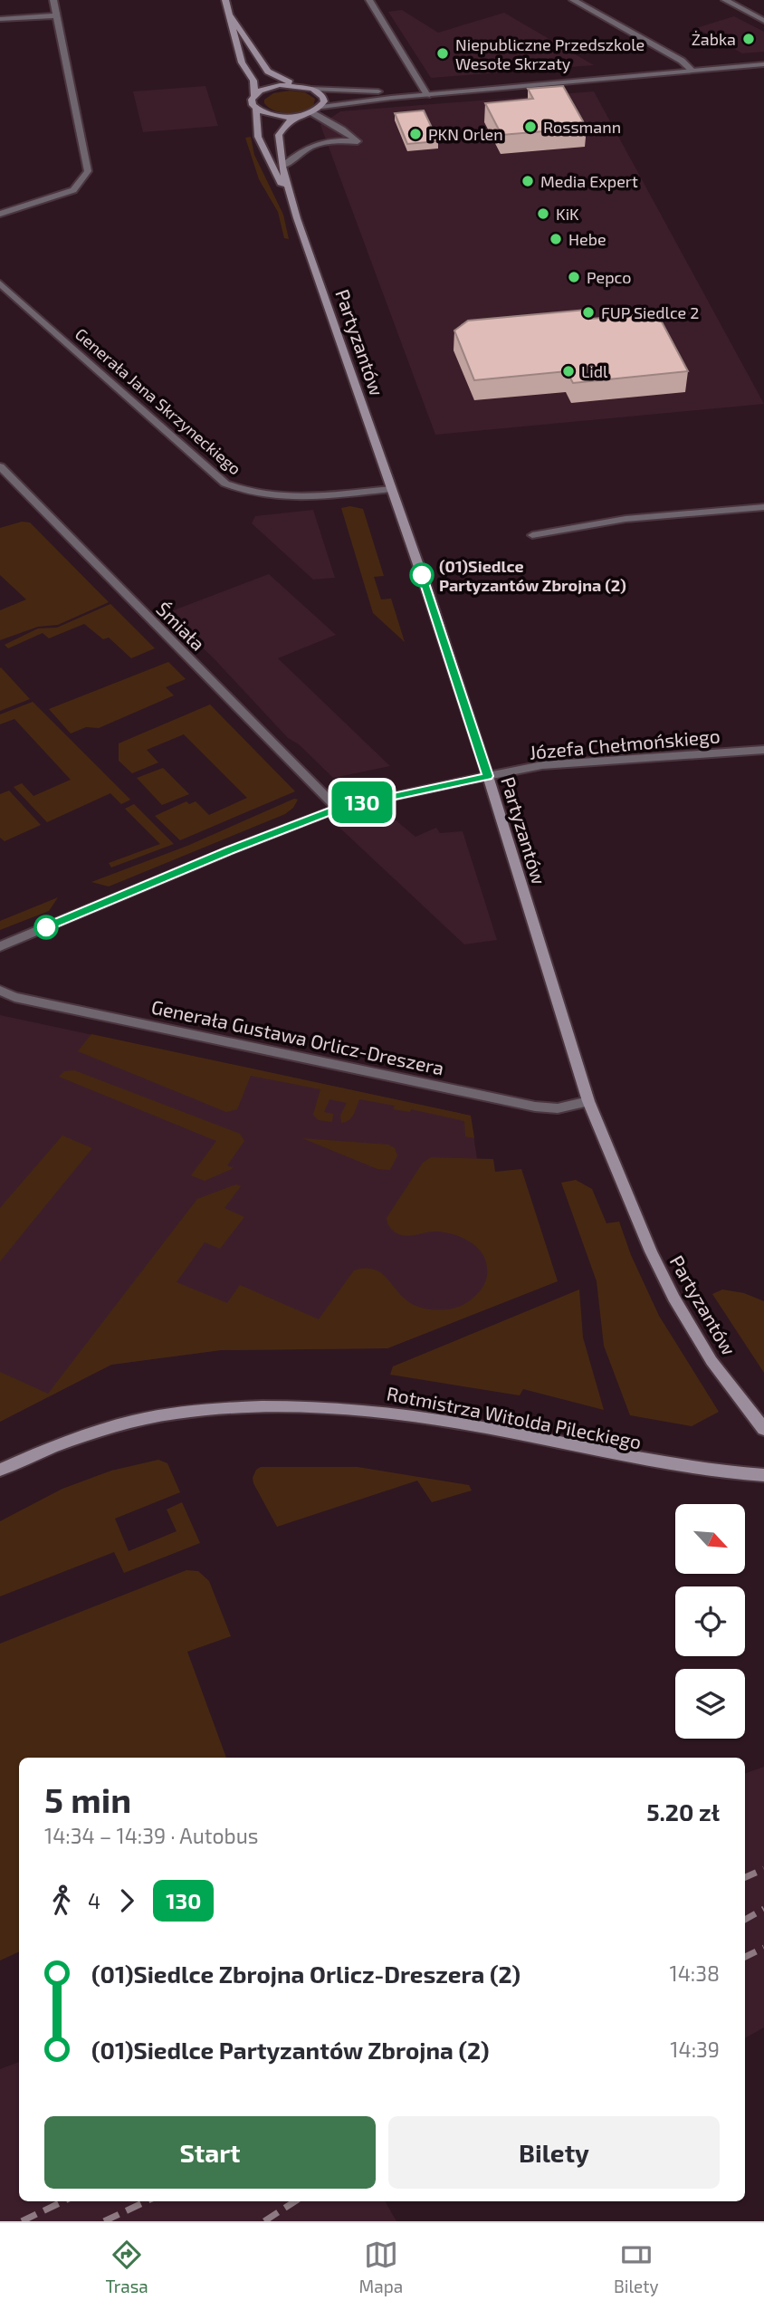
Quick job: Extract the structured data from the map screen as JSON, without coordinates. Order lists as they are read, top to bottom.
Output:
{
  "streets": {
    "main road": ["Partyzantów", "Rotmistrza Witolda Pileckiego"],
    "street": [
      "Generała Jana Skrzyneckiego",
      "Śmiała",
      "Józefa Chełmońskiego",
      "Generała Gustawa Orlicz-Dreszera"
    ]
  },
  "crossings": [
    ["Partyzantów", "Generała Jana Skrzyneckiego"],
    ["Partyzantów", "Józefa Chełmońskiego"],
    ["Partyzantów", "Generała Gustawa Orlicz-Dreszera"],
    ["Śmiała", "Józefa Chełmońskiego"]
  ],
  "places": [
    "Żabka",
    "Niepubliczne Przedszkole Wesołe Skrzaty",
    "Rossmann",
    "PKN Orlen",
    "Media Expert",
    "KiK",
    "Hebe",
    "Pepco",
    "FUP Siedlce 2",
    "Lidl",
    "(01)Siedlce Partyzantów Zbrojna (2)"
  ],
  "lines": ["bus line 130"],
  "north": "bottom right",
  "page": {
    "on_map": "130",
    "heading": ["5 min", "14:34 – 14:39 · Autobus", "5.20 zł"],
    "legs": ["4", "130"],
    "list": [
      {
        "name": "(01)Siedlce Zbrojna Orlicz-Dreszera (2)",
        "value": "14:38"
      },
      {
        "name": "(01)Siedlce Partyzantów Zbrojna (2)",
        "value": "14:39"
      }
    ],
    "buttons": ["Start", "Bilety"],
    "tabs": ["Trasa", "Mapa", "Bilety"]
  }
}
